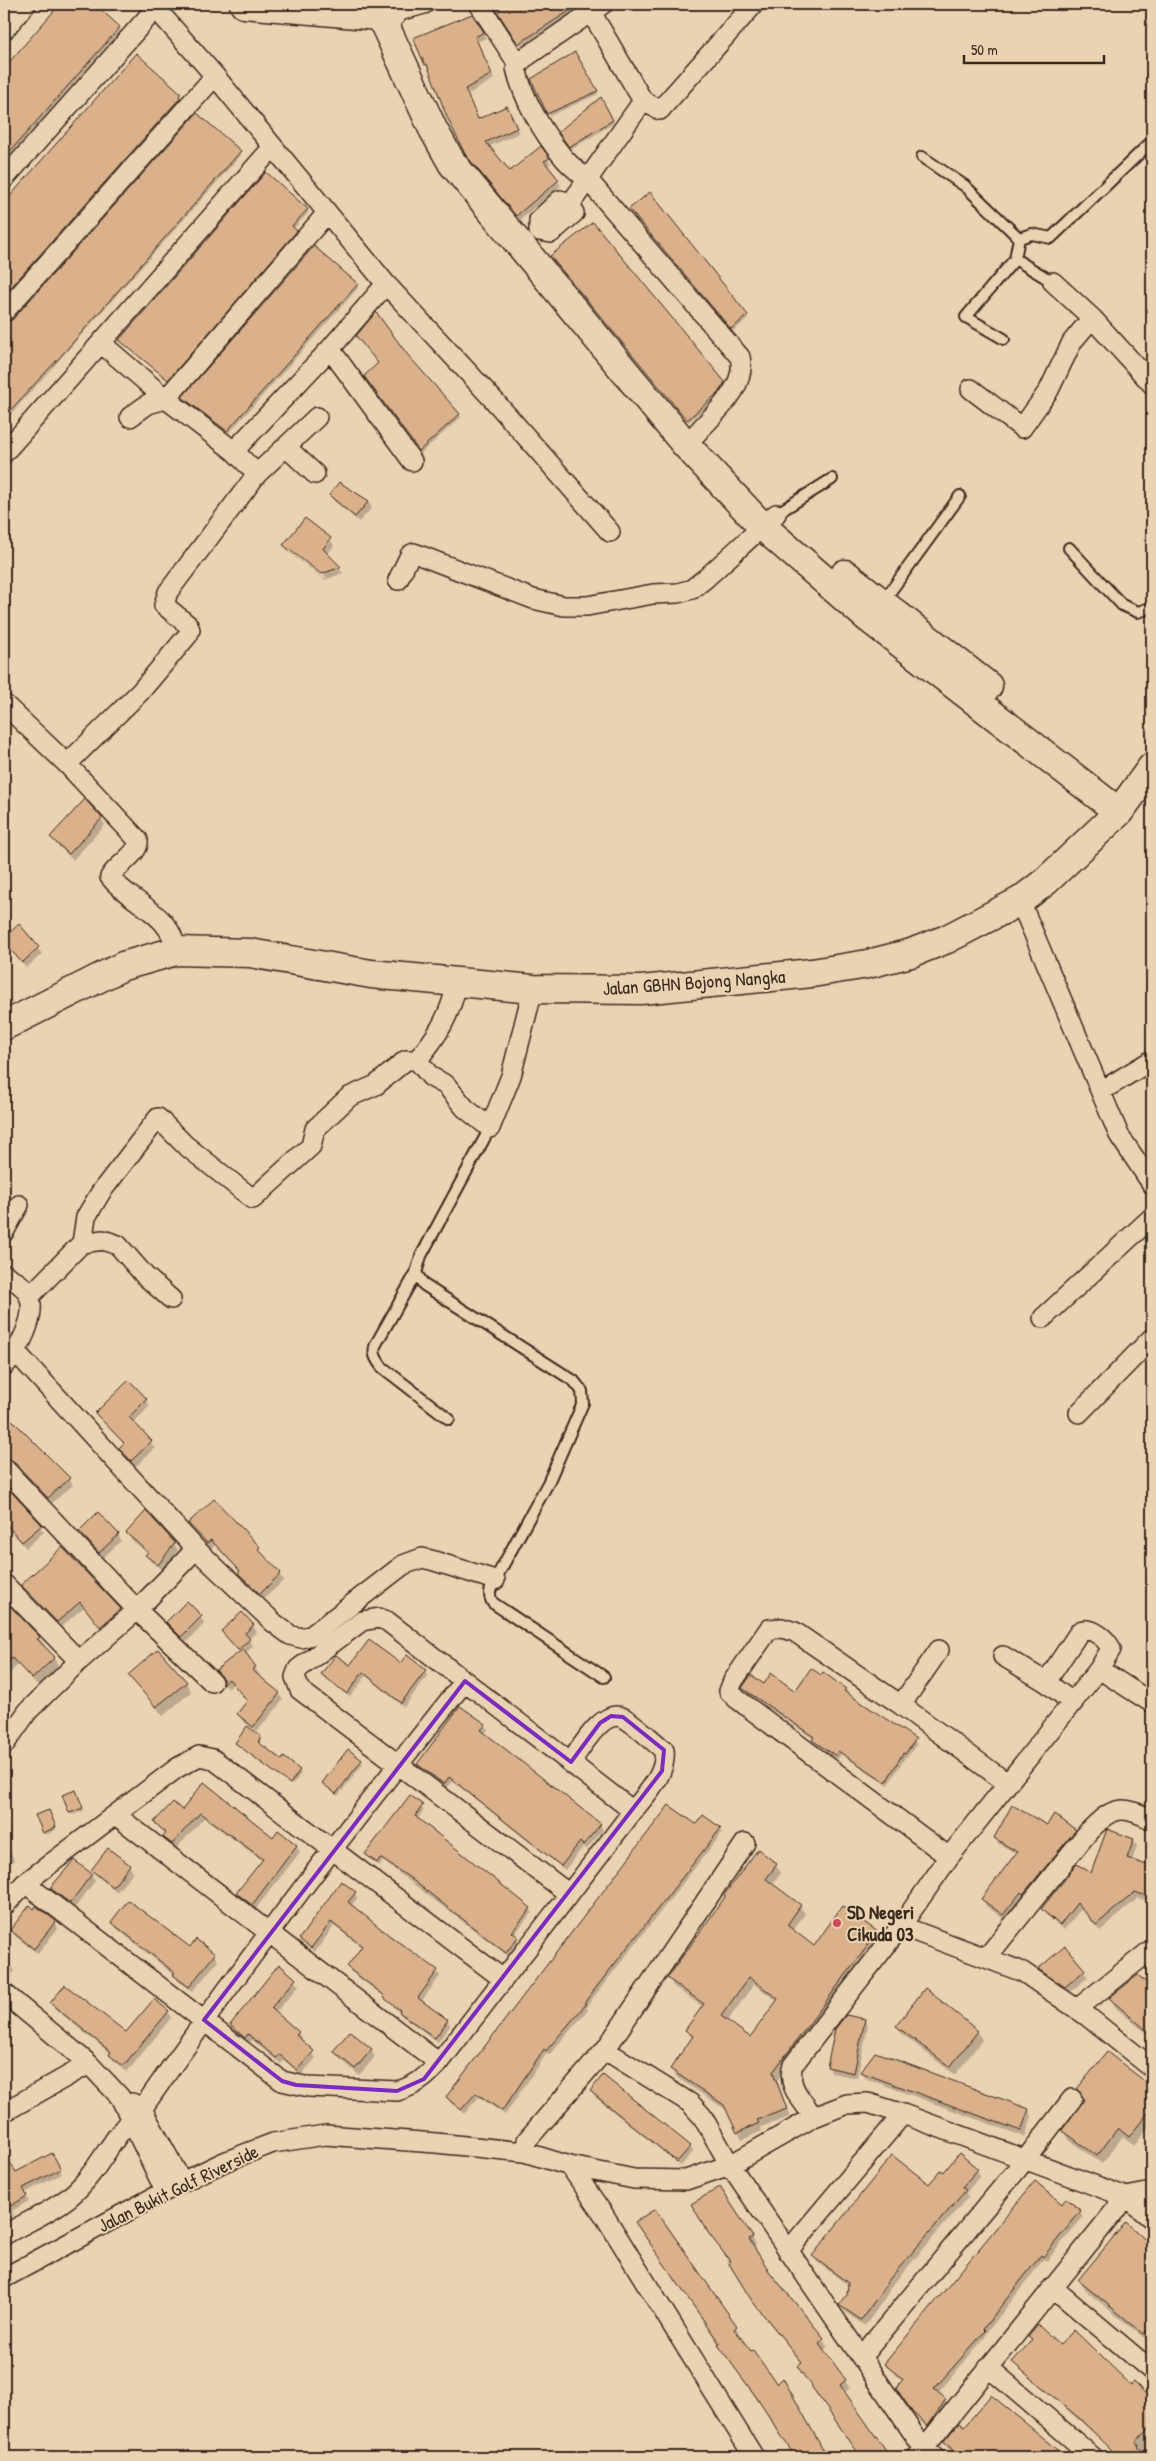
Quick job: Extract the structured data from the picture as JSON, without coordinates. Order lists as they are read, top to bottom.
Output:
{
  "streets": {
    "street": ["Jalan GBHN Bojong Nangka", "Jalan Bukit Golf Riverside"]
  },
  "places": ["SD Negeri Cikuda 03"],
  "scale_bar": "50 m"
}
